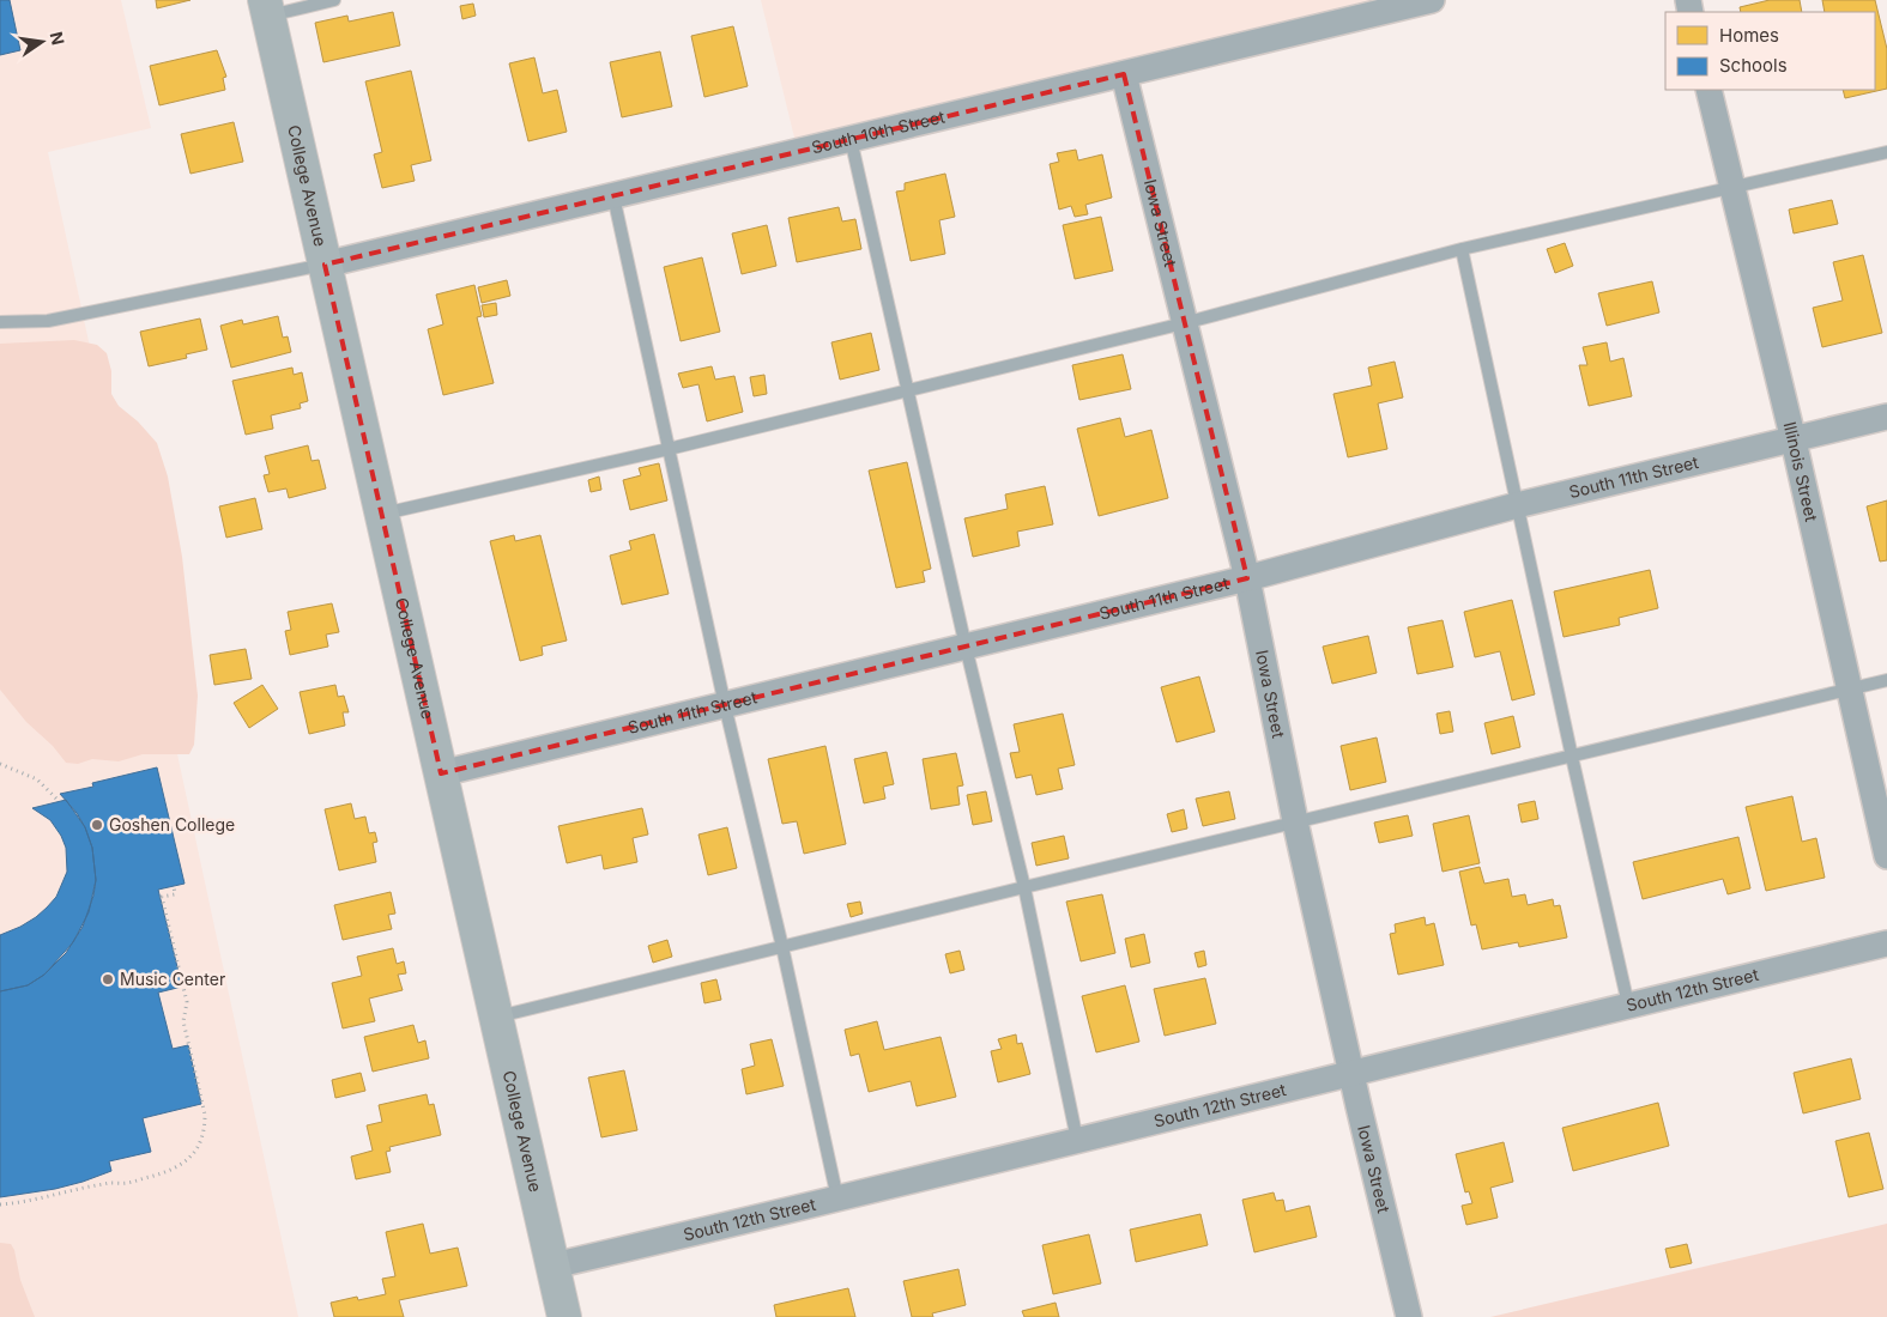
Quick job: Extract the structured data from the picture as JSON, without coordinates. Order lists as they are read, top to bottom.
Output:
{
  "streets": {
    "main road": ["College Avenue"],
    "street": [
      "South 10th Street",
      "Iowa Street",
      "Illinois Street",
      "South 11th Street",
      "South 12th Street"
    ]
  },
  "crossings": [
    ["South 10th Street", "College Avenue"],
    ["South 10th Street", "Iowa Street"],
    ["College Avenue", "South 11th Street"],
    ["College Avenue", "South 12th Street"],
    ["Iowa Street", "South 11th Street"],
    ["Iowa Street", "South 12th Street"],
    ["Illinois Street", "South 11th Street"]
  ],
  "places": ["Goshen College", "Music Center"],
  "legend": ["Homes", "Schools"],
  "north": "right"
}
